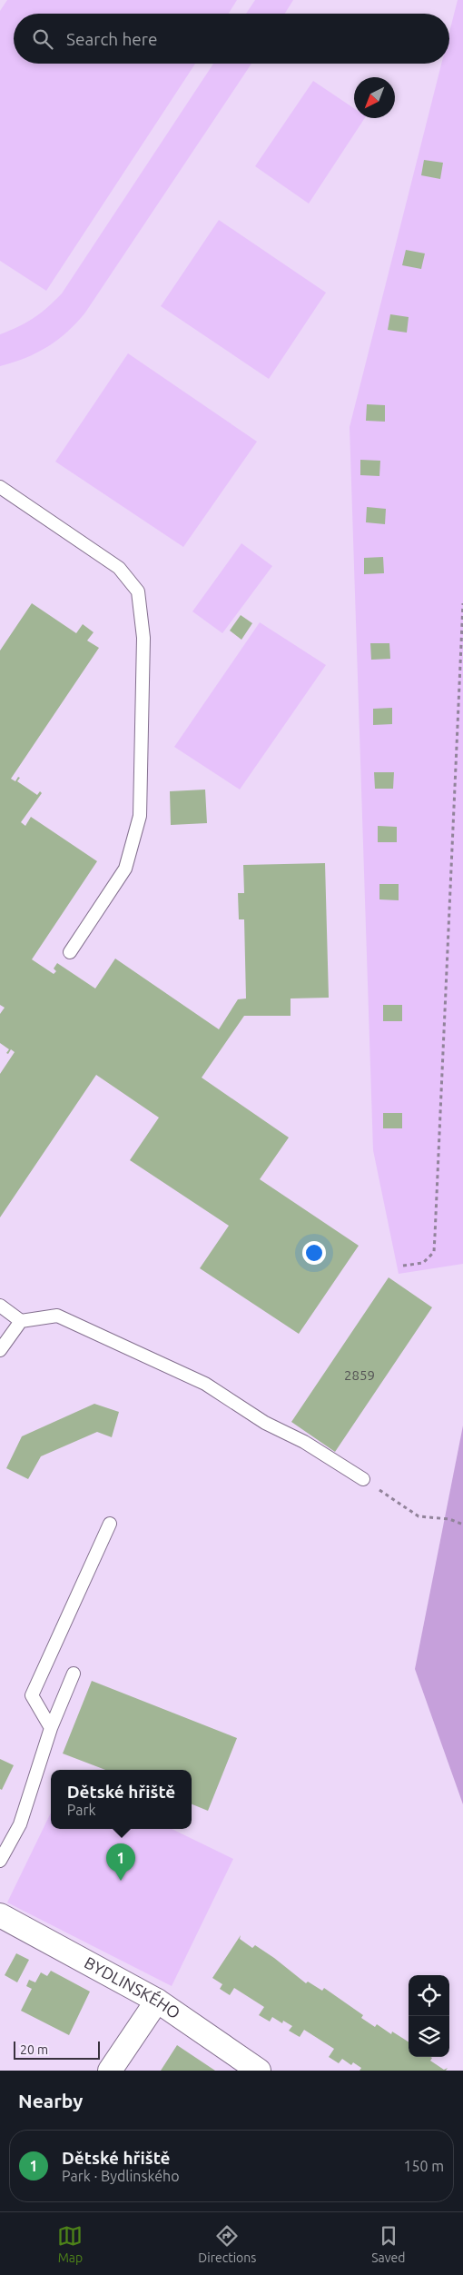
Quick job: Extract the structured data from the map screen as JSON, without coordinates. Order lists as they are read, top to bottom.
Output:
{
  "streets": {
    "street": ["BYDLINSKÉHO"]
  },
  "house_numbers": ["2859"],
  "scale_bar": "20 m",
  "north": "bottom left",
  "page": {
    "search": "Search here",
    "popup": ["Dětské hřiště", "Park"],
    "pins": "1",
    "scale": "20 m",
    "heading": "Nearby",
    "list": [
      {
        "mark": "1",
        "name": "Dětské hřiště",
        "note": "Park · Bydlinského",
        "value": "150 m"
      }
    ],
    "nav": ["Map", "Directions", "Saved"]
  }
}
